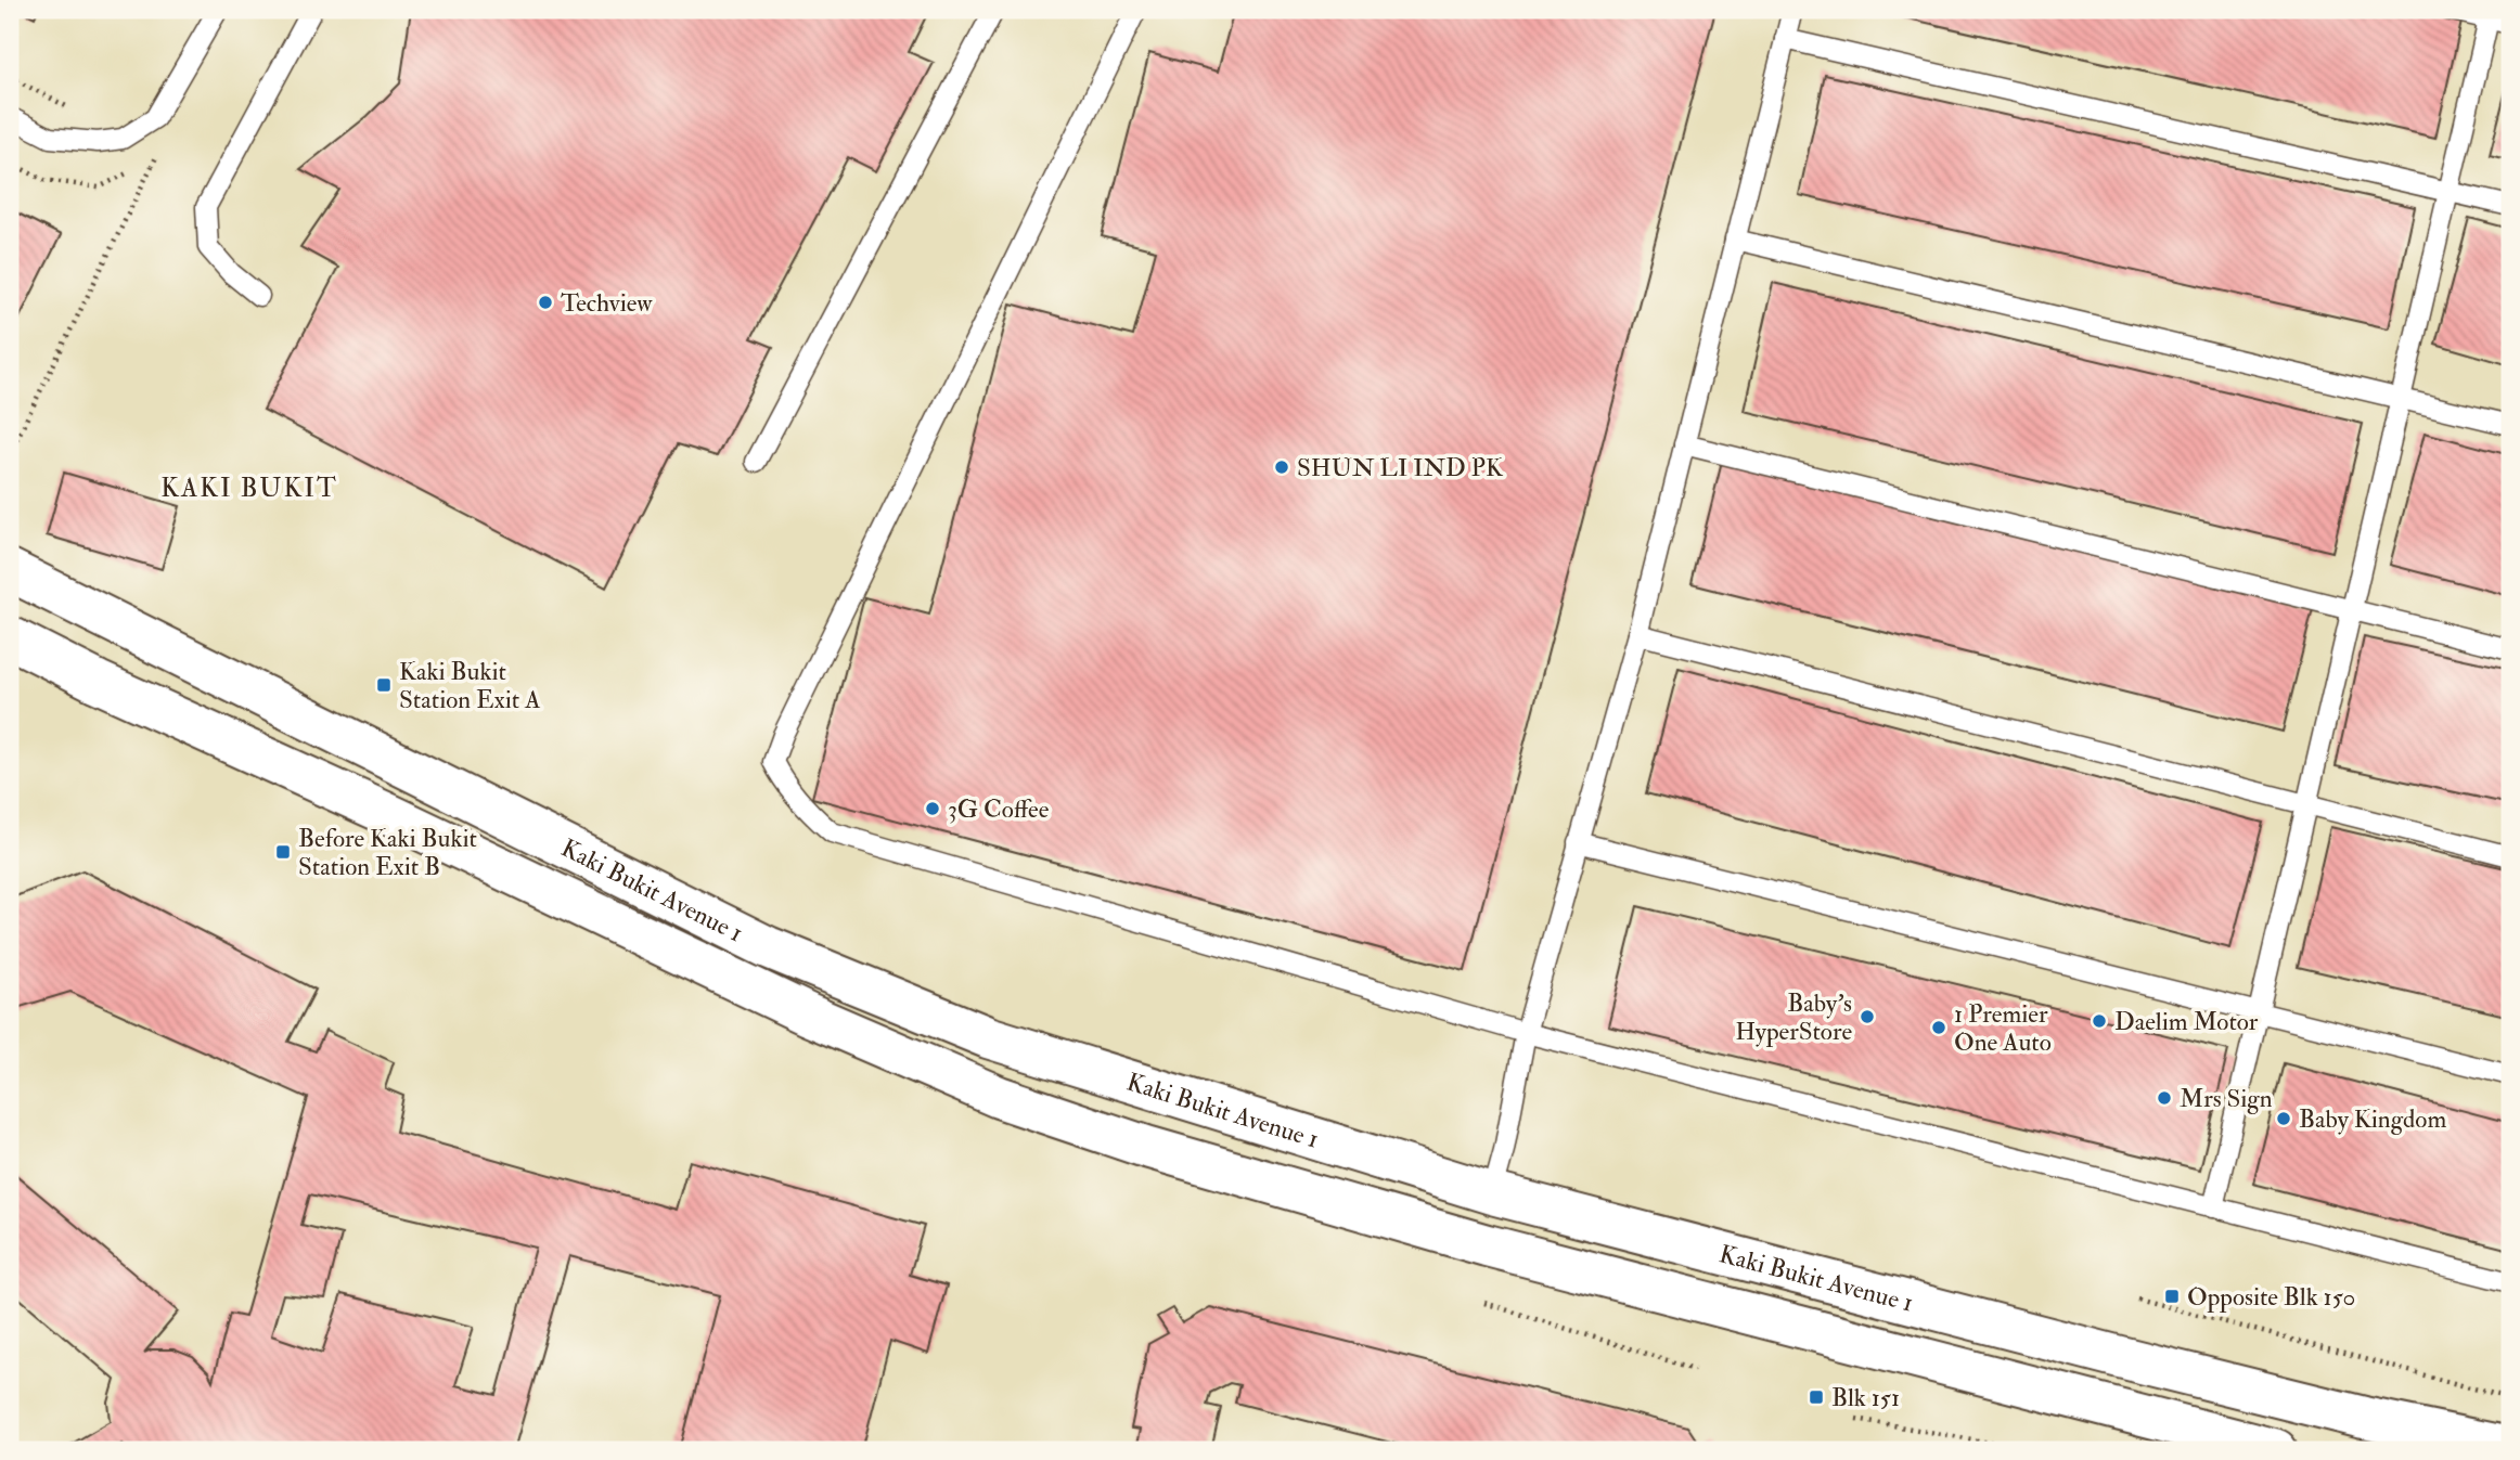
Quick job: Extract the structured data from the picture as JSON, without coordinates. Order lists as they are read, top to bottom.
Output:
{
  "streets": {
    "main road": ["Kaki Bukit Avenue 1"]
  },
  "districts": ["KAKI BUKIT"],
  "places": {
    "other": [
      "Techview",
      "SHUN LI IND PK",
      "3G Coffee",
      "Baby's HyperStore",
      "Daelim Motor",
      "1 Premier One Auto",
      "Mrs Sign",
      "Baby Kingdom"
    ],
    "transit": [
      "Kaki Bukit Station Exit A",
      "Before Kaki Bukit Station Exit B",
      "Opposite Blk 150",
      "Blk 151"
    ]
  }
}
